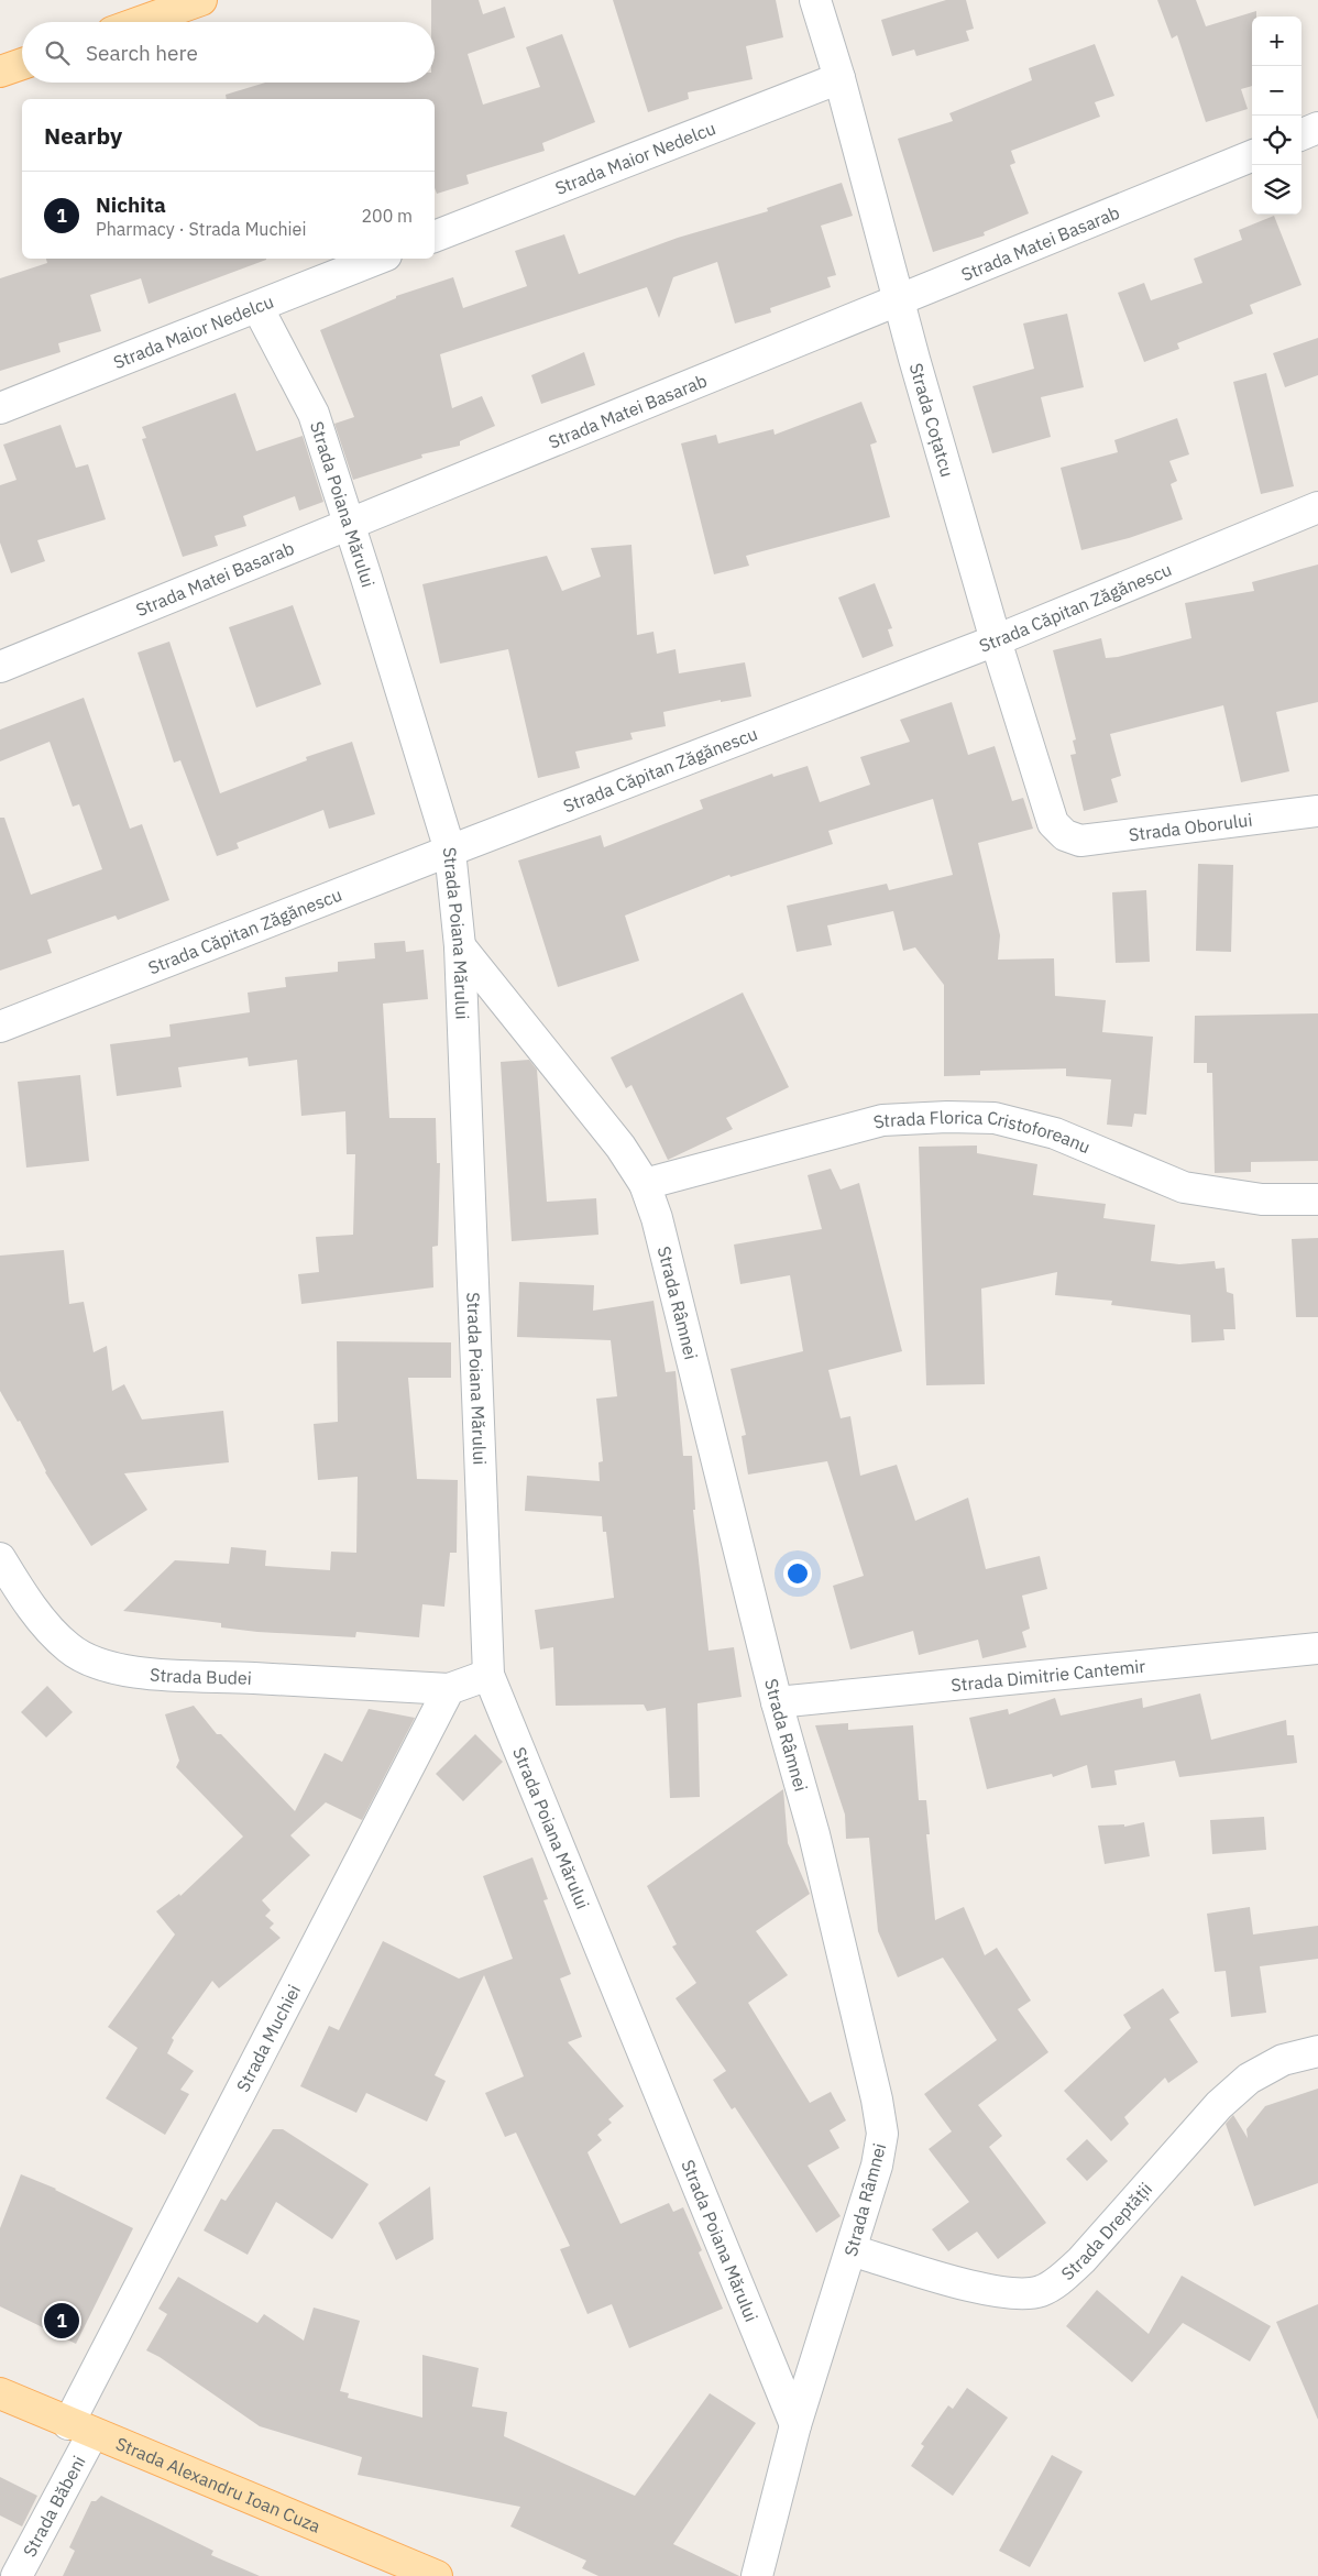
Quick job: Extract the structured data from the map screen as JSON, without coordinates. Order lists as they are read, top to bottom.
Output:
{
  "streets": {
    "main road": ["Strada Alexandru Ioan Cuza"],
    "street": [
      "Strada Maior Nedelcu",
      "Strada Matei Basarab",
      "Strada Coțatcu",
      "Strada Poiana Mărului",
      "Strada Căpitan Zăgănescu",
      "Strada Oborului",
      "Strada Florica Cristoforeanu",
      "Strada Râmnei",
      "Strada Budei",
      "Strada Dimitrie Cantemir",
      "Strada Muchiei",
      "Strada Dreptății",
      "Strada Băbeni"
    ]
  },
  "crossings": [
    ["Strada Maior Nedelcu", "Strada Coțatcu"],
    ["Strada Maior Nedelcu", "Strada Poiana Mărului"],
    ["Strada Matei Basarab", "Strada Coțatcu"],
    ["Strada Matei Basarab", "Strada Poiana Mărului"],
    ["Strada Coțatcu", "Strada Căpitan Zăgănescu"],
    ["Strada Coțatcu", "Strada Oborului"],
    ["Strada Poiana Mărului", "Strada Căpitan Zăgănescu"],
    ["Strada Poiana Mărului", "Strada Râmnei"],
    ["Strada Florica Cristoforeanu", "Strada Râmnei"],
    ["Strada Râmnei", "Strada Dimitrie Cantemir"],
    ["Strada Râmnei", "Strada Dreptății"],
    ["Strada Budei", "Strada Muchiei"],
    ["Strada Muchiei", "Strada Alexandru Ioan Cuza"],
    ["Strada Muchiei", "Strada Băbeni"],
    ["Strada Alexandru Ioan Cuza", "Strada Băbeni"]
  ],
  "page": {
    "map_buttons": ["+", "−"],
    "search": "Search here",
    "heading": "Nearby",
    "list": [
      {
        "mark": "1",
        "name": "Nichita",
        "note": "Pharmacy · Strada Muchiei",
        "value": "200 m"
      }
    ],
    "pins": "1"
  }
}
